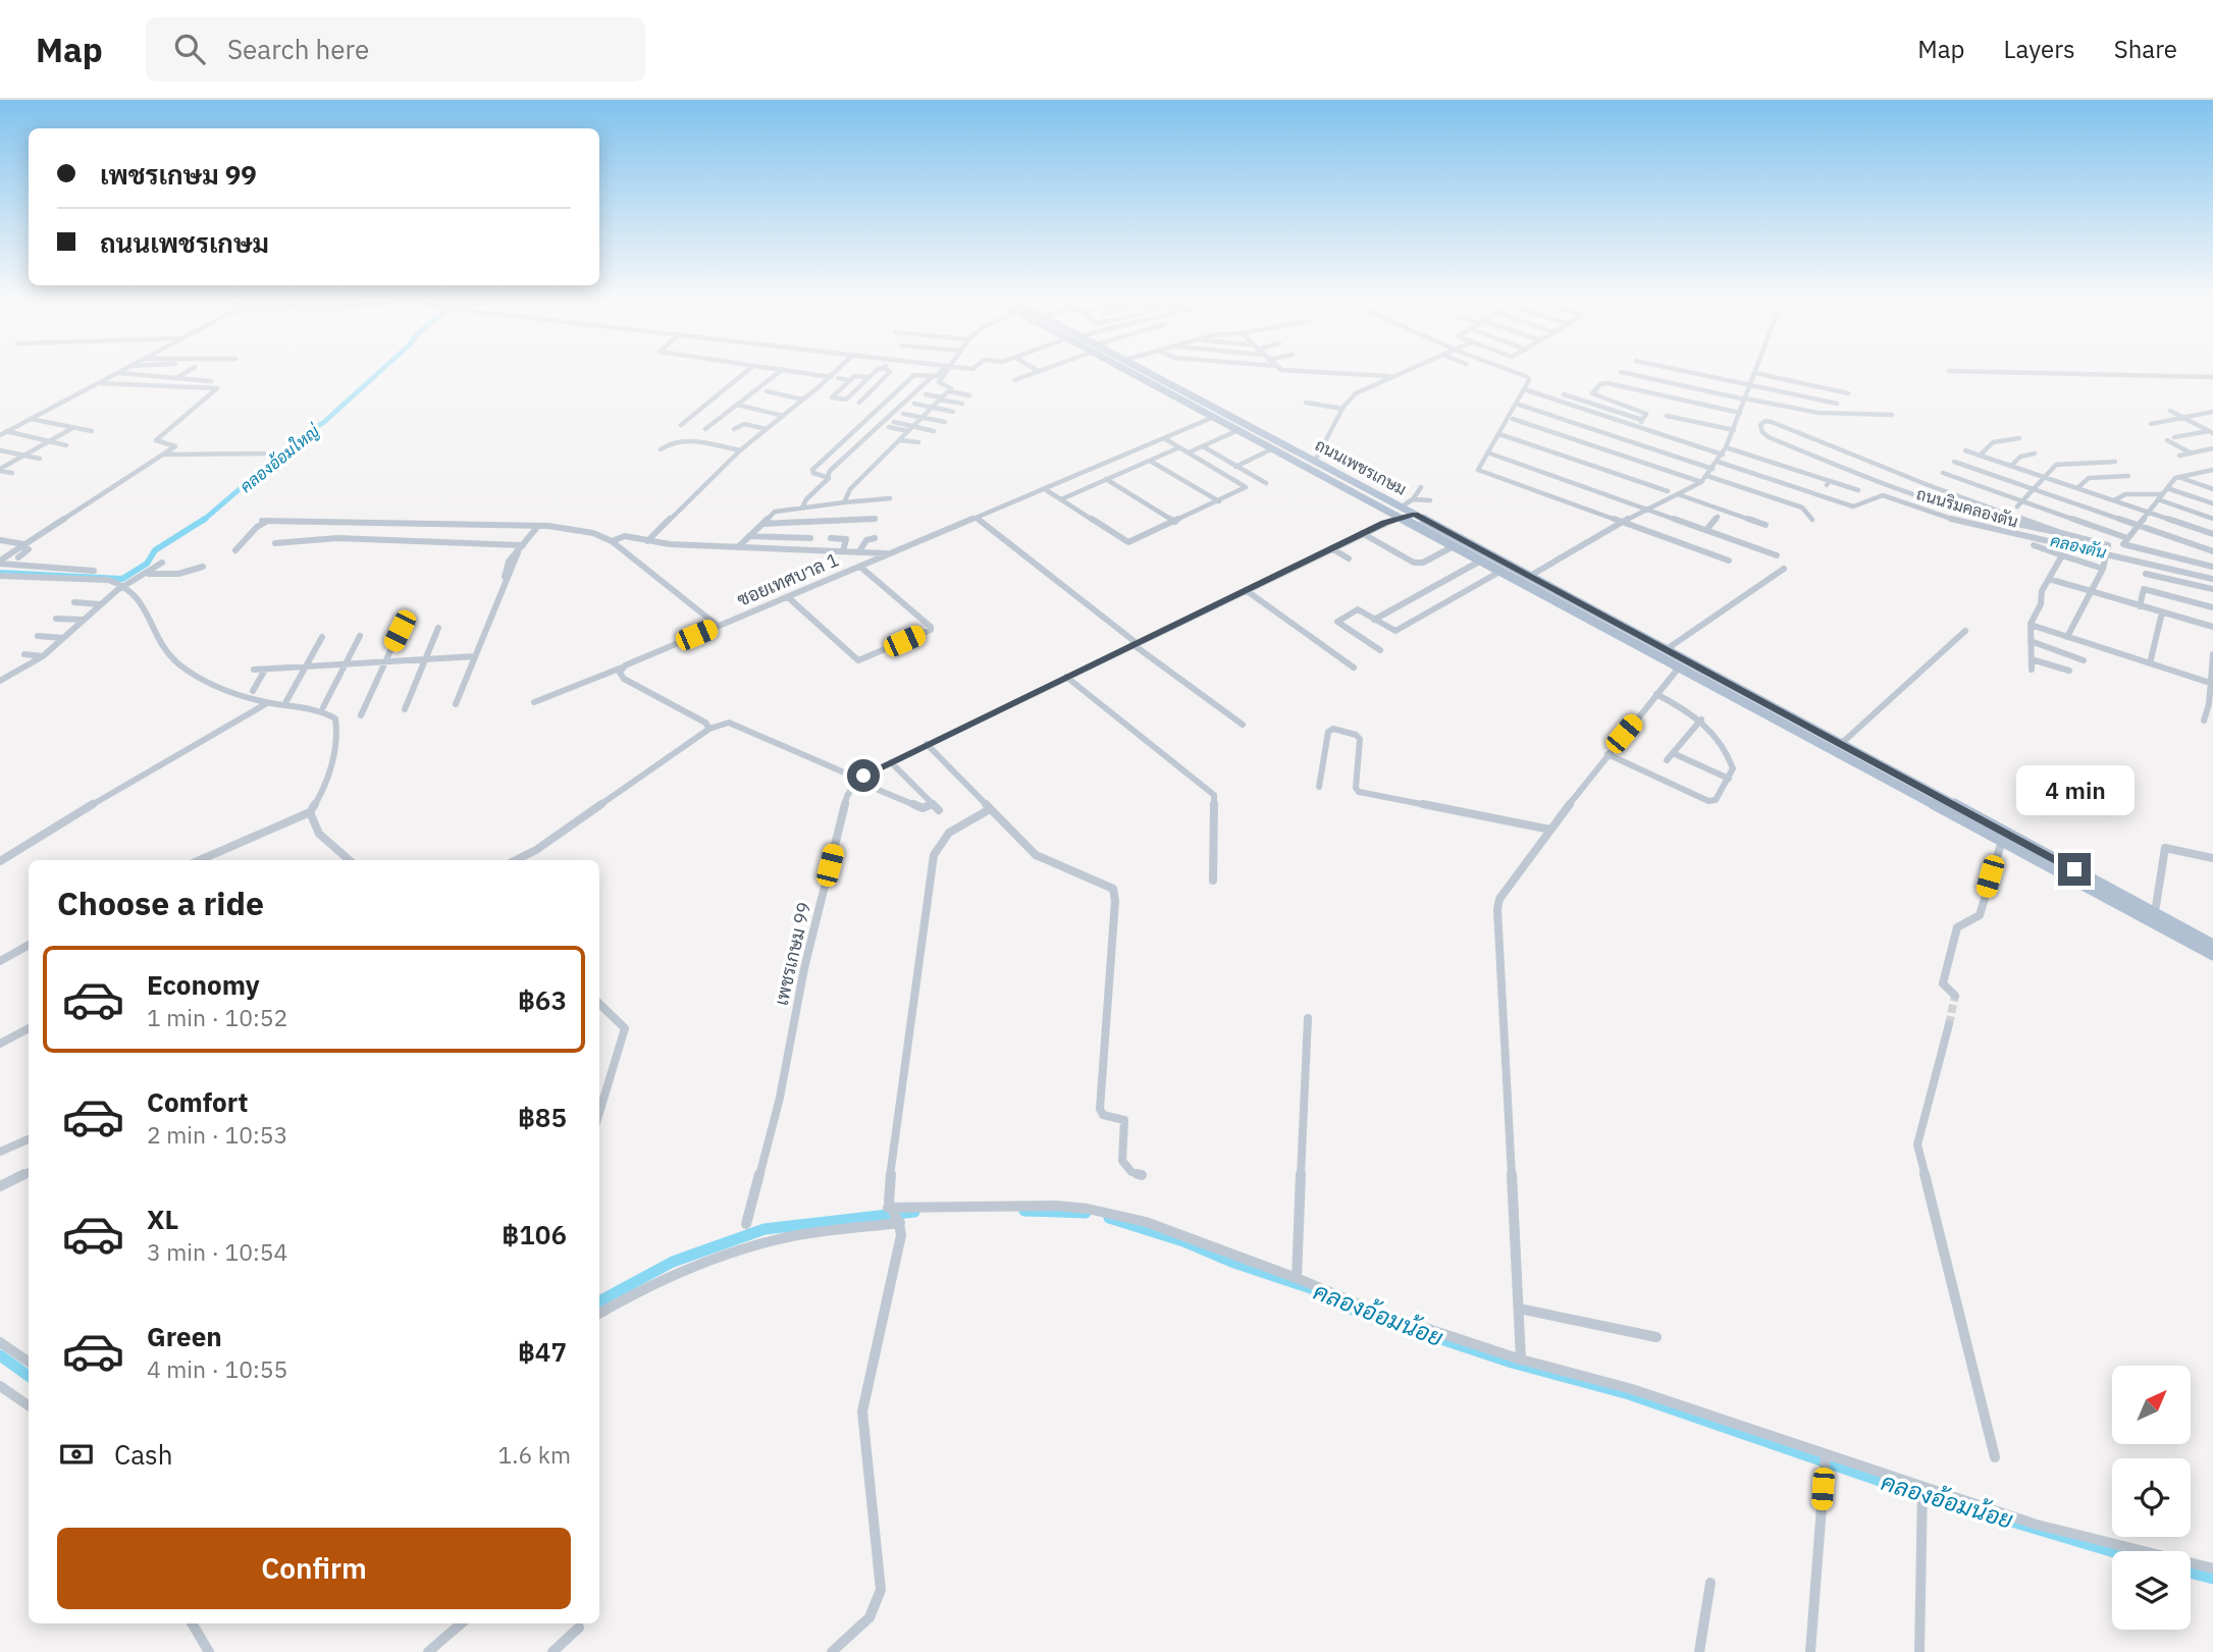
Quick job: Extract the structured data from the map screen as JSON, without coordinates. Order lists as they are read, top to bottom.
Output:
{
  "streets": {
    "main road": ["ถนนเพชรเกษม"],
    "street": ["ถนนริมคลองตัน", "ซอยเทศบาล 1", "เพชรเกษม 99"]
  },
  "crossings": [
    ["ถนนเพชรเกษม", "ซอยเทศบาล 1"]
  ],
  "water": ["คลองอ้อมใหญ่", "คลองตัน", "คลองอ้อมน้อย"],
  "north": "top right",
  "page": {
    "header": "Map",
    "search": "Search here",
    "nav": ["Map", "Layers", "Share"],
    "banner": ["เพชรเกษม 99", "ถนนเพชรเกษม"],
    "bubble": "4 min",
    "heading": "Choose a ride",
    "list": [
      {
        "name": "Economy",
        "note": "1 min · 10:52",
        "value": "฿63"
      },
      {
        "name": "Comfort",
        "note": "2 min · 10:53",
        "value": "฿85"
      },
      {
        "name": "XL",
        "note": "3 min · 10:54",
        "value": "฿106"
      },
      {
        "name": "Green",
        "note": "4 min · 10:55",
        "value": "฿47"
      }
    ],
    "pay": ["Cash", "1.6 km"],
    "buttons": "Confirm"
  }
}
